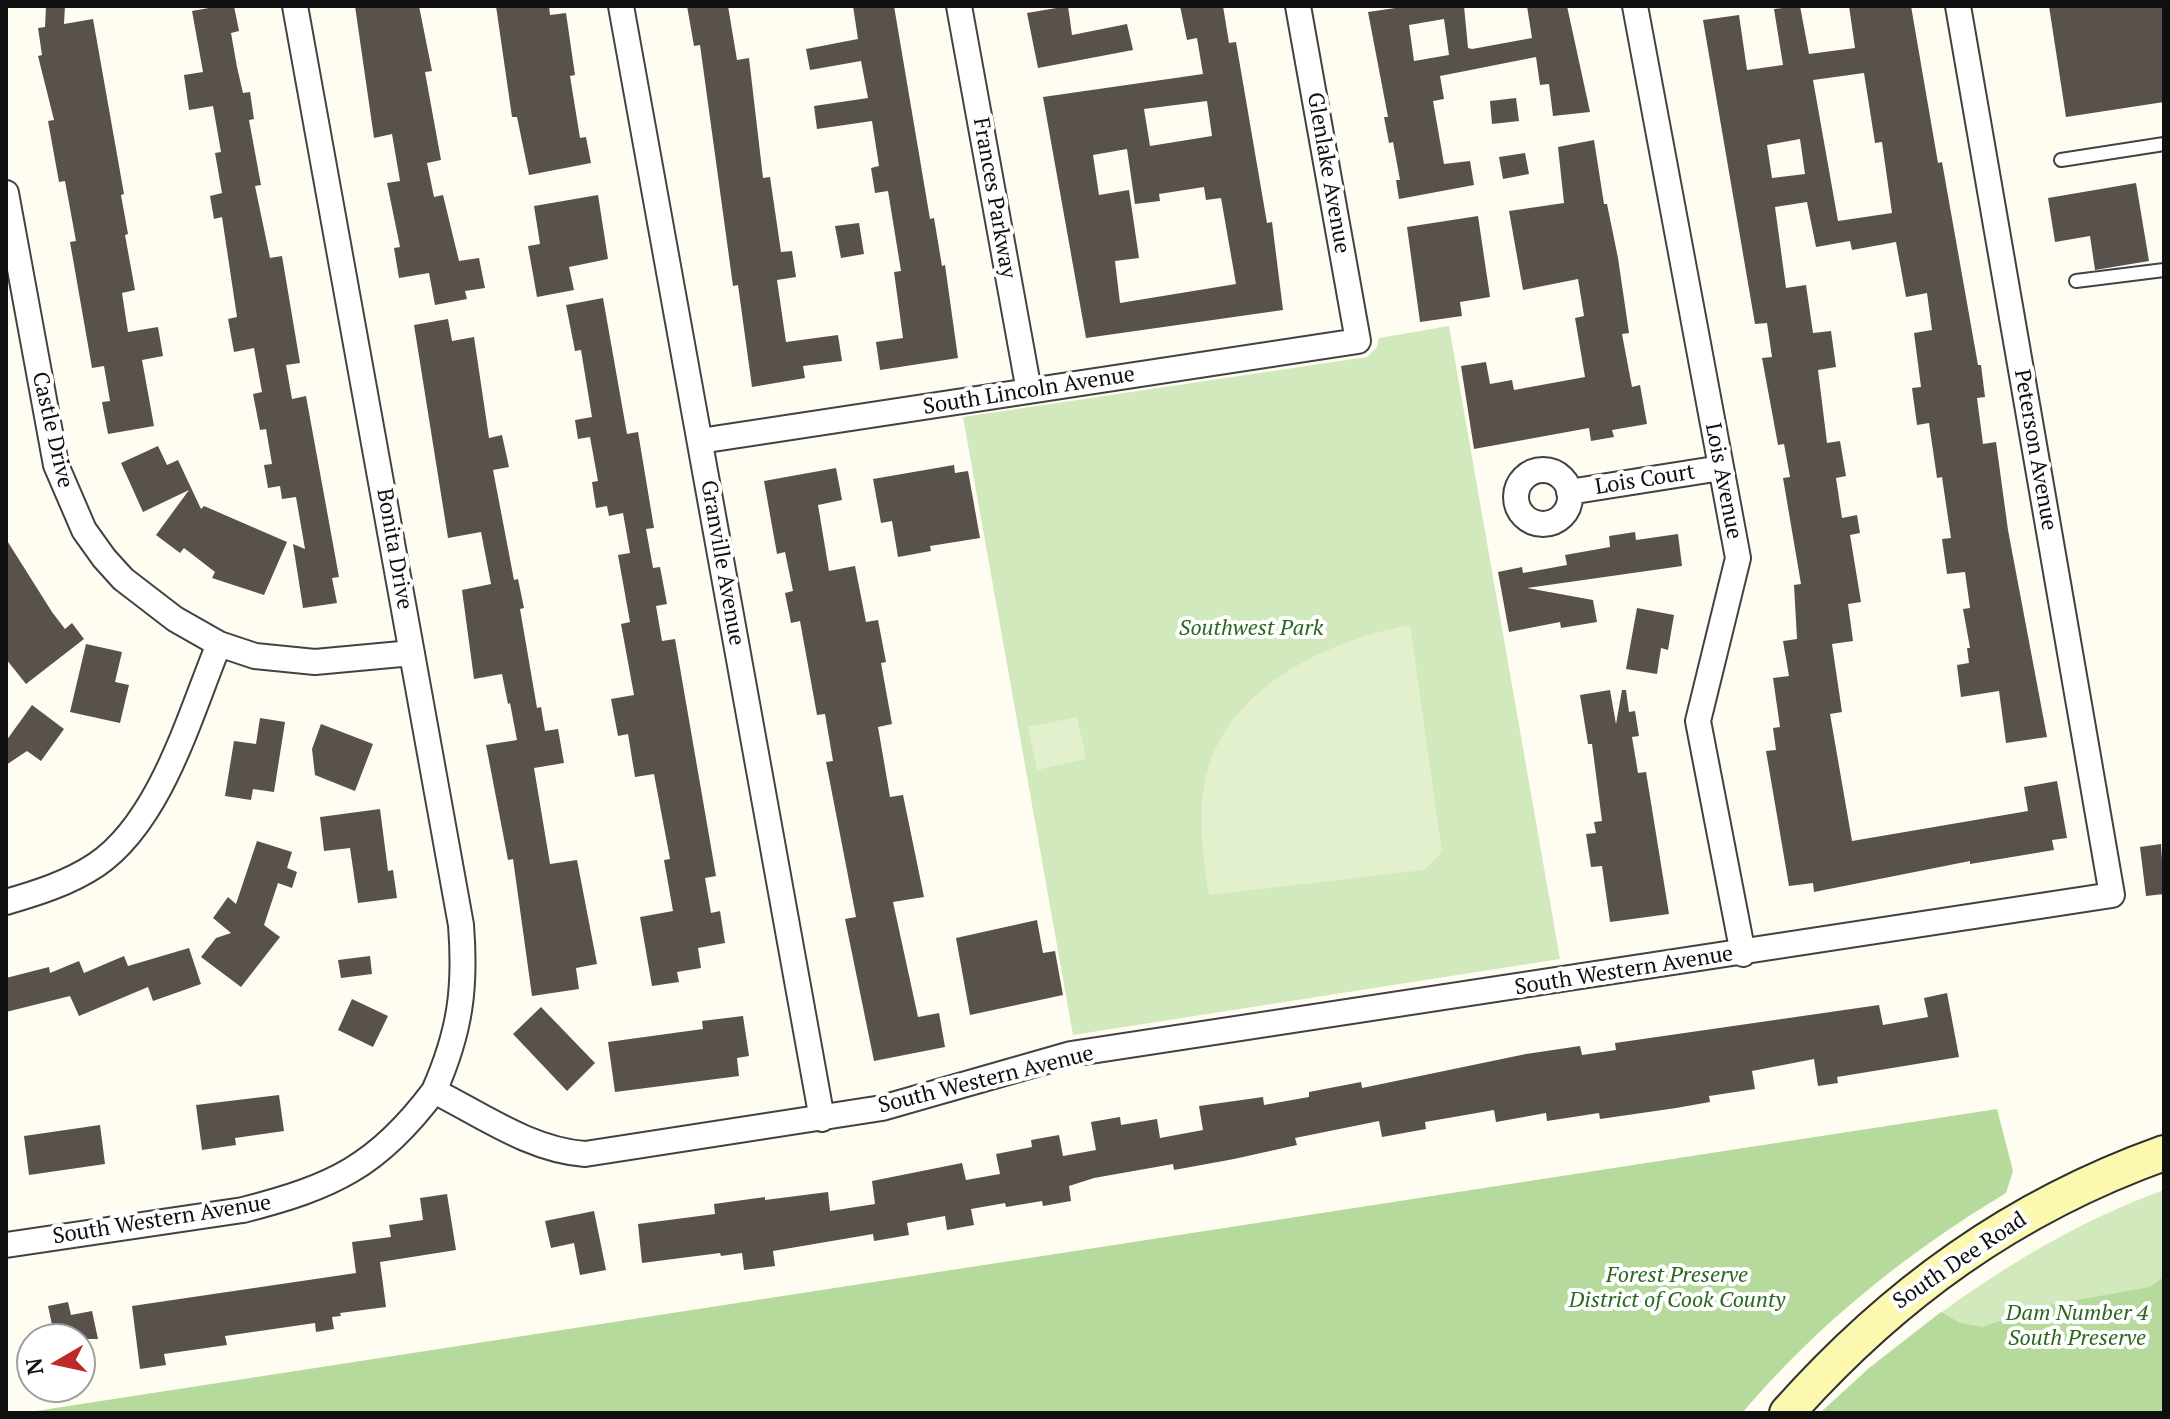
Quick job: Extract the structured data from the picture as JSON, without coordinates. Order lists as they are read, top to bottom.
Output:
{
  "streets": {
    "main road": ["South Dee Road"],
    "street": [
      "Glenlake Avenue",
      "Frances Parkway",
      "South Lincoln Avenue",
      "Castle Drive",
      "Peterson Avenue",
      "Lois Court",
      "Lois Avenue",
      "Bonita Drive",
      "Granville Avenue",
      "South Western Avenue"
    ]
  },
  "crossings": [
    ["Glenlake Avenue", "South Lincoln Avenue"],
    ["Frances Parkway", "South Lincoln Avenue"],
    ["South Lincoln Avenue", "Granville Avenue"],
    ["Castle Drive", "Bonita Drive"],
    ["Peterson Avenue", "South Western Avenue"],
    ["Lois Court", "Lois Avenue"],
    ["Lois Avenue", "South Western Avenue"],
    ["Bonita Drive", "South Western Avenue"],
    ["Granville Avenue", "South Western Avenue"]
  ],
  "parks": ["Southwest Park", "Forest Preserve District of Cook County", "Dam Number 4 South Preserve"],
  "north": "left"
}
